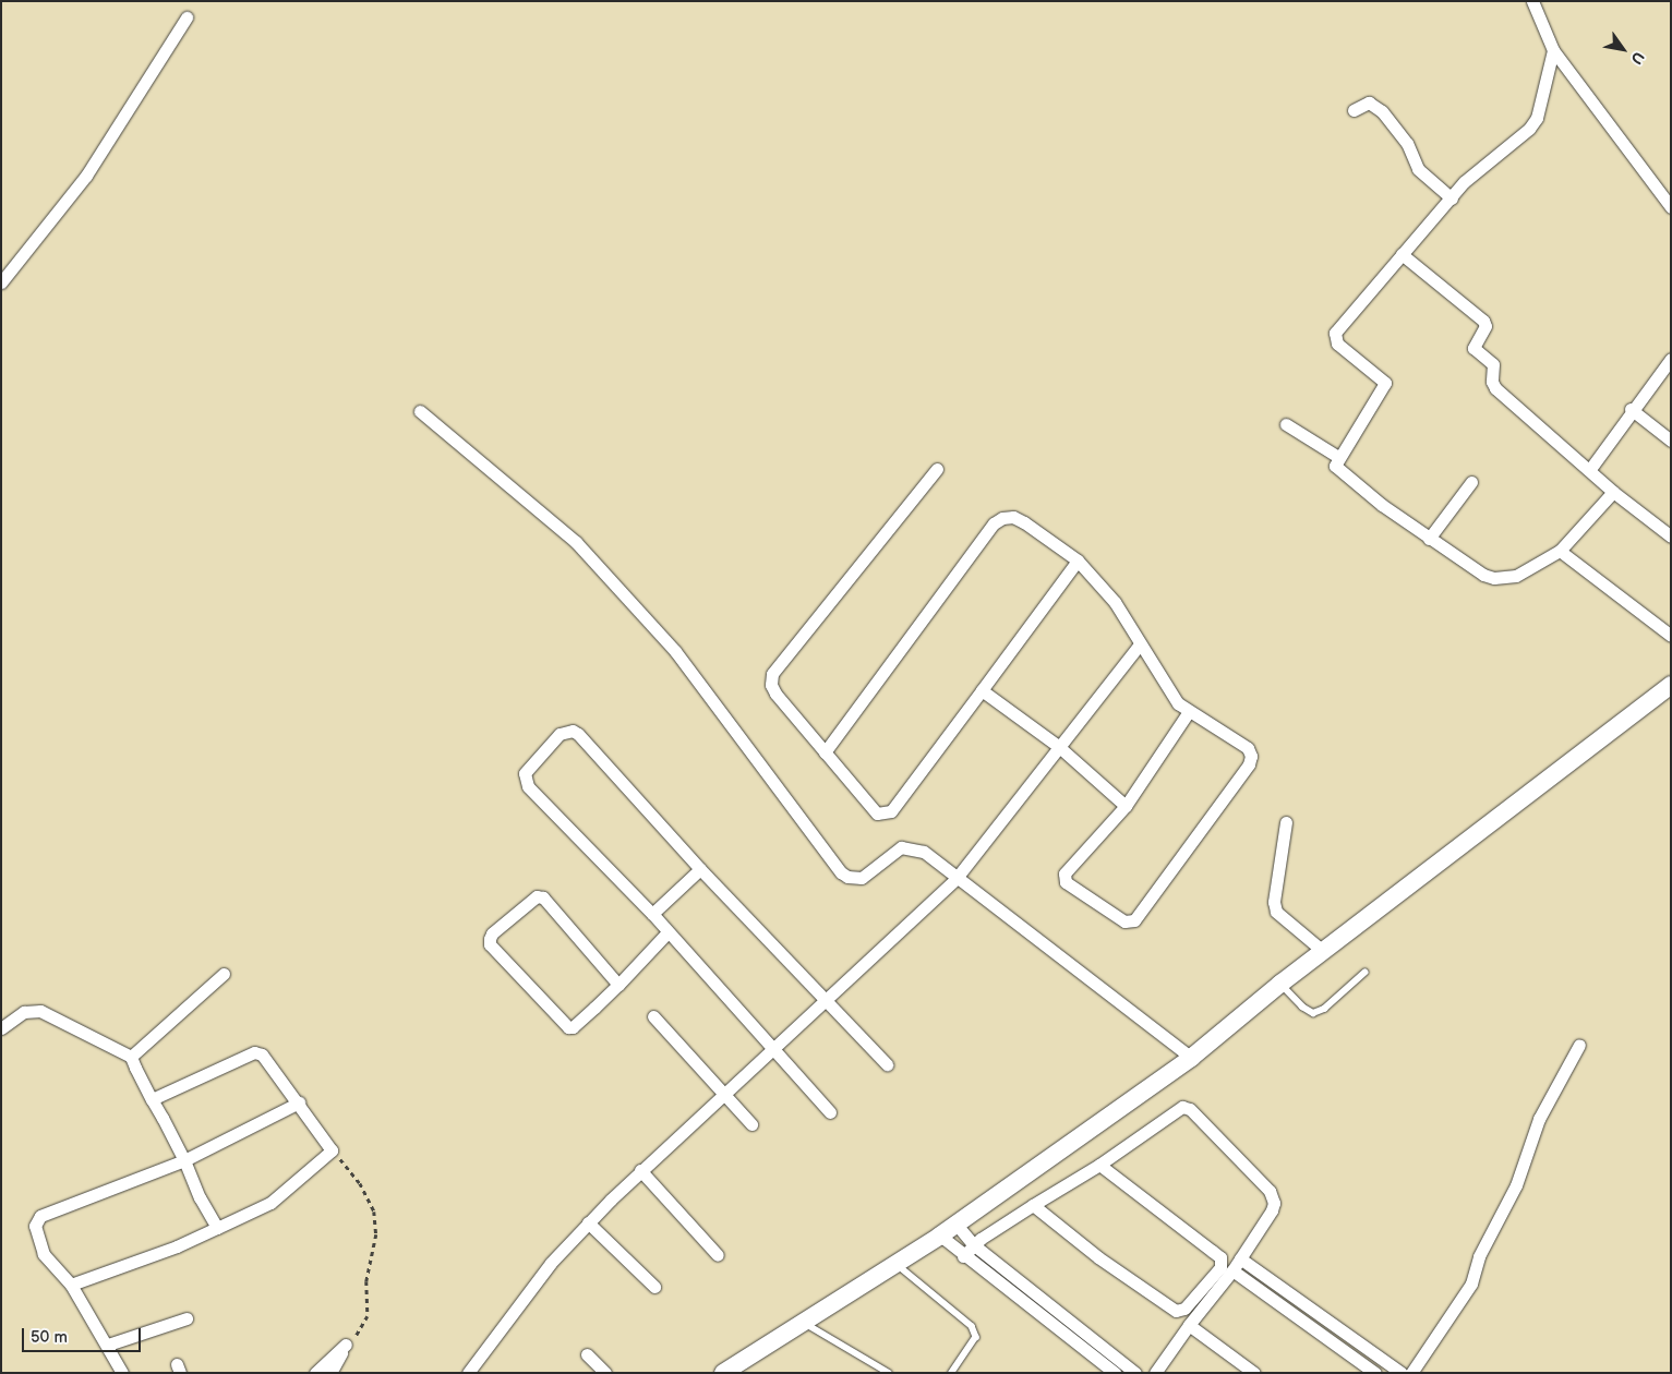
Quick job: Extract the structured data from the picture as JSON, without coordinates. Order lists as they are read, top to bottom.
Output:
{
  "scale_bar": "50 m",
  "north": "bottom right"
}
